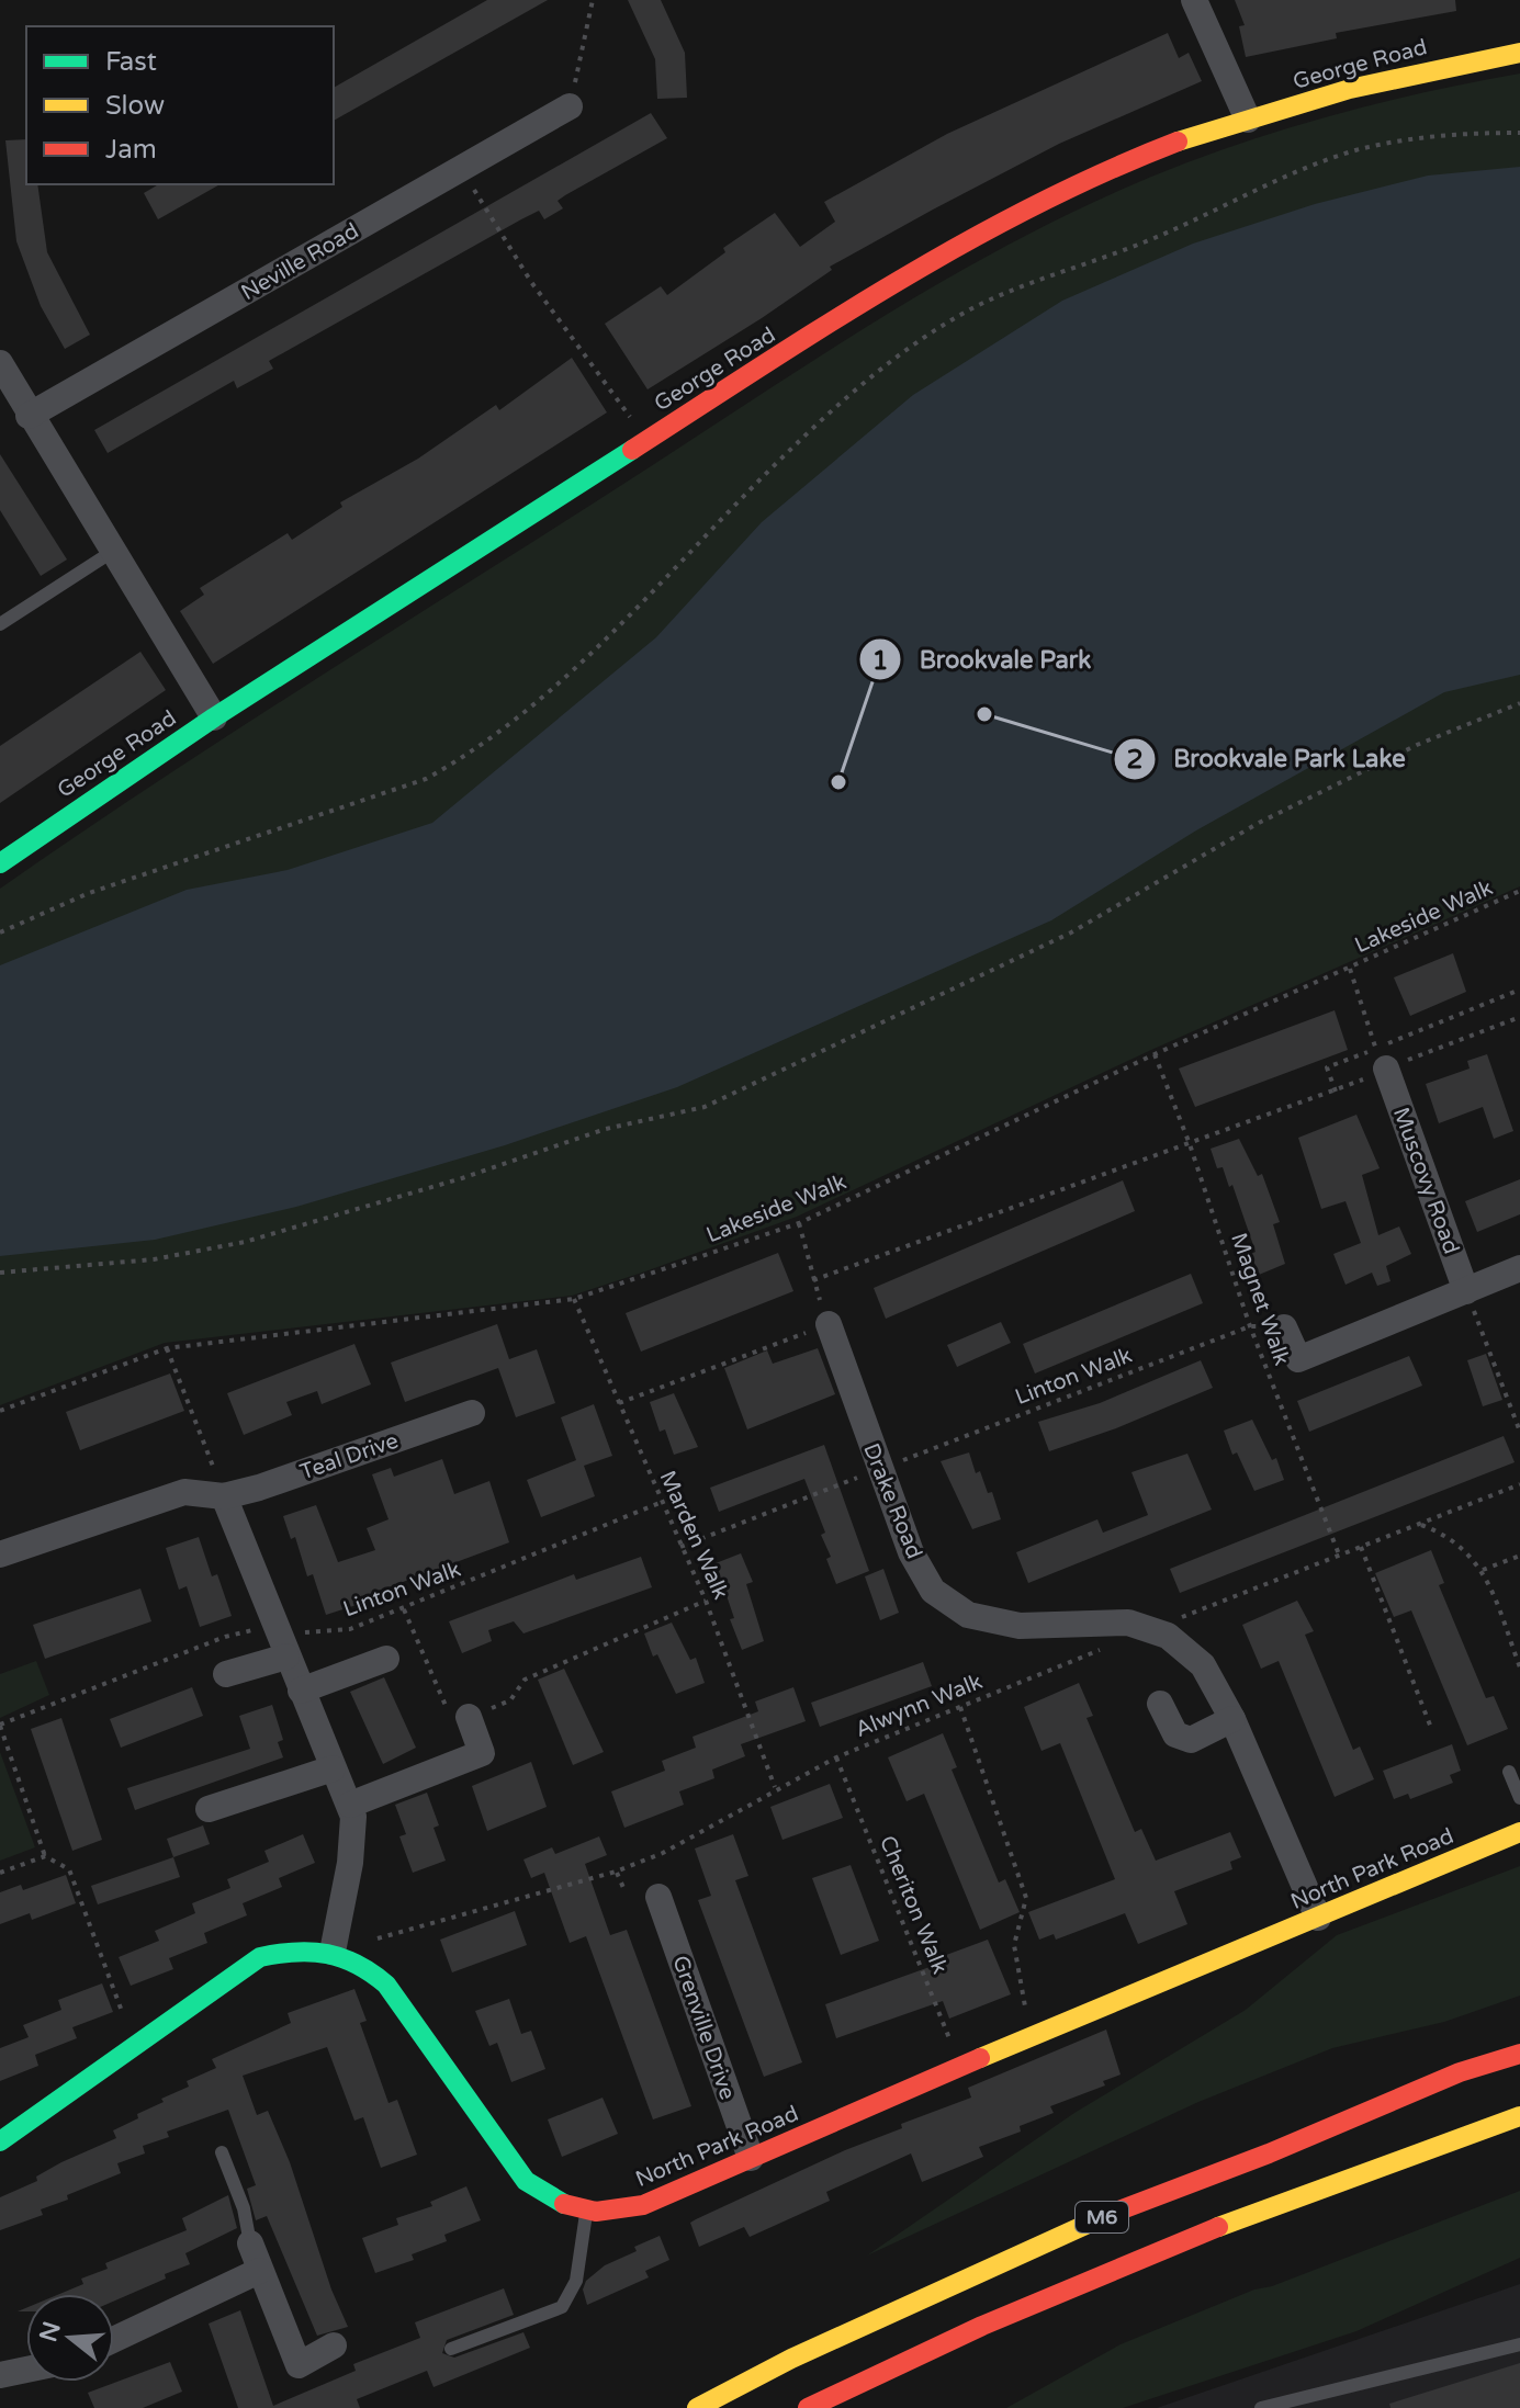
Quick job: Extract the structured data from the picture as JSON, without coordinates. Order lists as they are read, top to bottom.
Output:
{
  "streets": {
    "main road": ["George Road", "North Park Road", "M6"],
    "street": [
      "Neville Road",
      "Muscovy Road",
      "Teal Drive",
      "Drake Road",
      "Grenville Drive"
    ],
    "path": [
      "Lakeside Walk",
      "Magnet Walk",
      "Linton Walk",
      "Marden Walk",
      "Alwynn Walk",
      "Cheriton Walk"
    ]
  },
  "crossings": [
    ["Lakeside Walk", "Magnet Walk"],
    ["Lakeside Walk", "Marden Walk"],
    ["Magnet Walk", "Linton Walk"],
    ["Linton Walk", "Drake Road"],
    ["Linton Walk", "Marden Walk"],
    ["Drake Road", "North Park Road"],
    ["Marden Walk", "Alwynn Walk"],
    ["Alwynn Walk", "North Park Road"],
    ["Alwynn Walk", "Cheriton Walk"],
    ["North Park Road", "Cheriton Walk"],
    ["North Park Road", "Grenville Drive"]
  ],
  "places": ["Brookvale Park Lake", "Brookvale Park"],
  "legend": ["Fast", "Slow", "Jam"],
  "north": "left"
}
